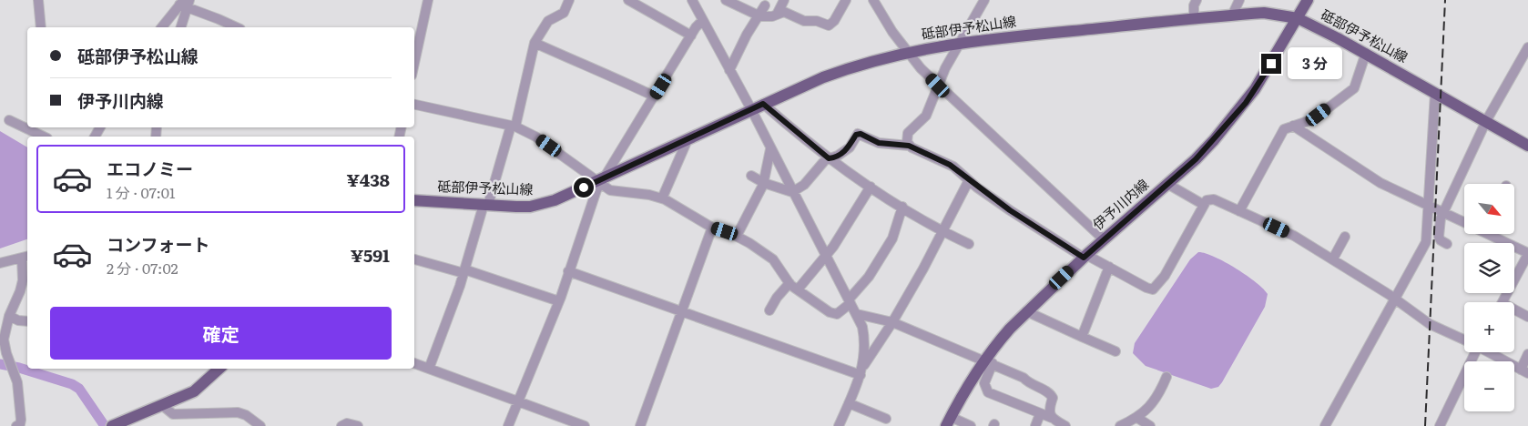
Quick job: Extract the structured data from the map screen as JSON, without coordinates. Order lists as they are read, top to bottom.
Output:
{
  "streets": {
    "main road": ["砥部伊予松山線", "伊予川内線"]
  },
  "crossings": [
    ["砥部伊予松山線", "伊予川内線"]
  ],
  "north": "bottom right",
  "page": {
    "banner": ["砥部伊予松山線", "伊予川内線"],
    "bubble": "3 分",
    "list": [
      {
        "name": "エコノミー",
        "note": "1 分 · 07:01",
        "value": "¥438"
      },
      {
        "name": "コンフォート",
        "note": "2 分 · 07:02",
        "value": "¥591"
      }
    ],
    "map_buttons": ["+", "−"],
    "buttons": "確定"
  }
}
